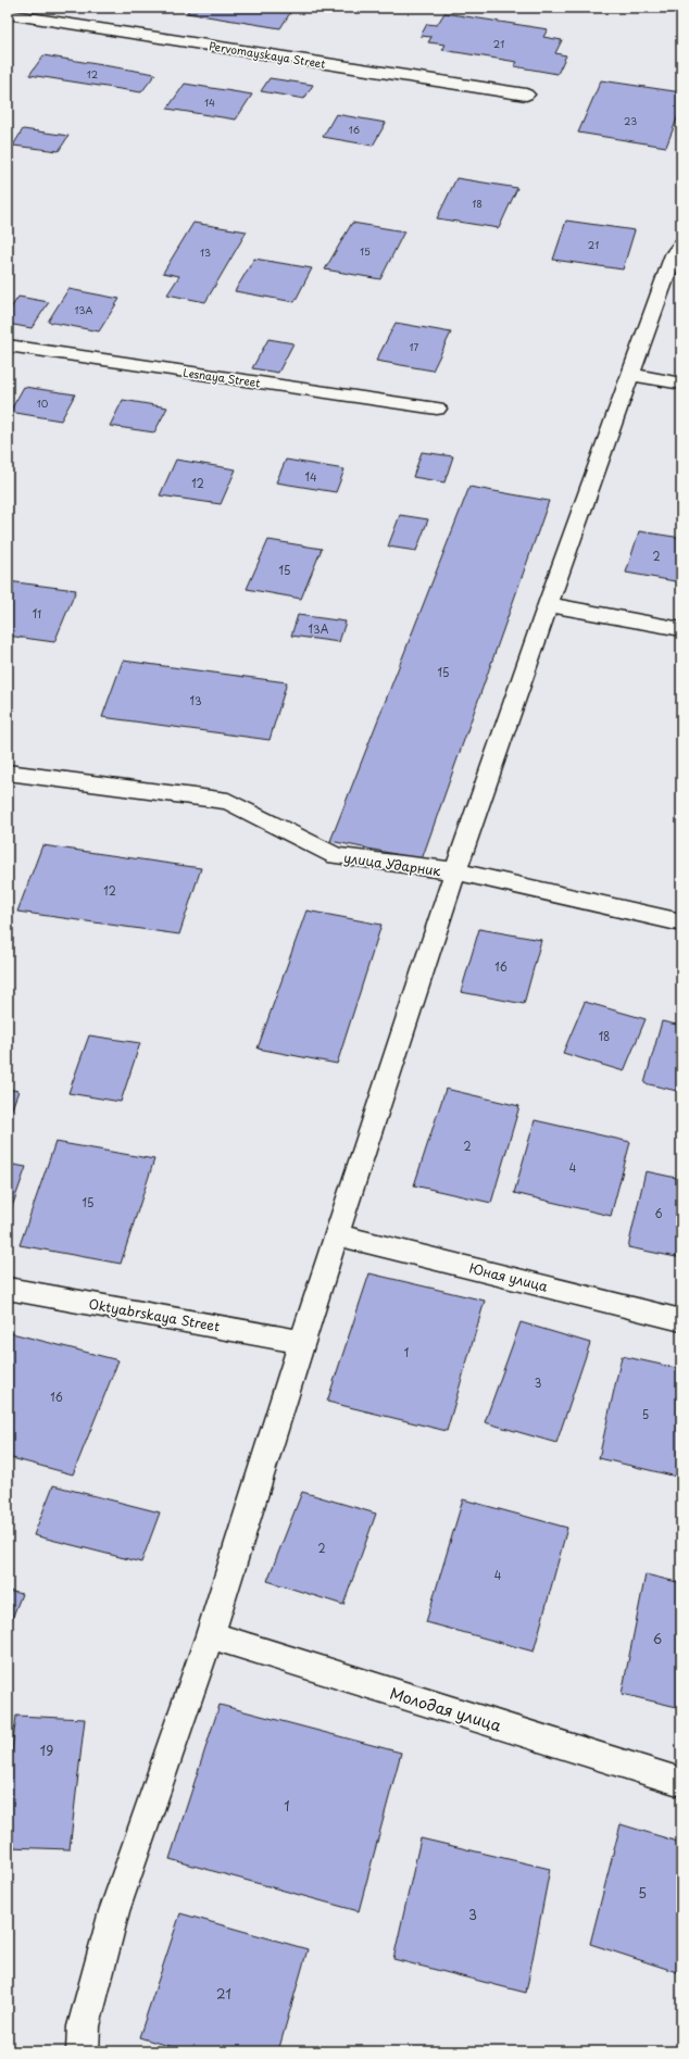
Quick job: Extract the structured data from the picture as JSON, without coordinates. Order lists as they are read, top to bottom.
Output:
{
  "streets": {
    "street": [
      "Pervomayskaya Street",
      "Lesnaya Street",
      "улица Ударник",
      "Юная улица",
      "Oktyabrskaya Street",
      "Молодая улица"
    ]
  },
  "house_numbers": [
    "21",
    "12",
    "14",
    "23",
    "16",
    "18",
    "21",
    "15",
    "13",
    "13А",
    "17",
    "10",
    "14",
    "12",
    "2",
    "15",
    "11",
    "13А",
    "15",
    "13",
    "12",
    "16",
    "18",
    "2",
    "4",
    "15",
    "6",
    "1",
    "3",
    "16",
    "5",
    "2",
    "4",
    "6",
    "19",
    "1",
    "5",
    "3",
    "21"
  ]
}
